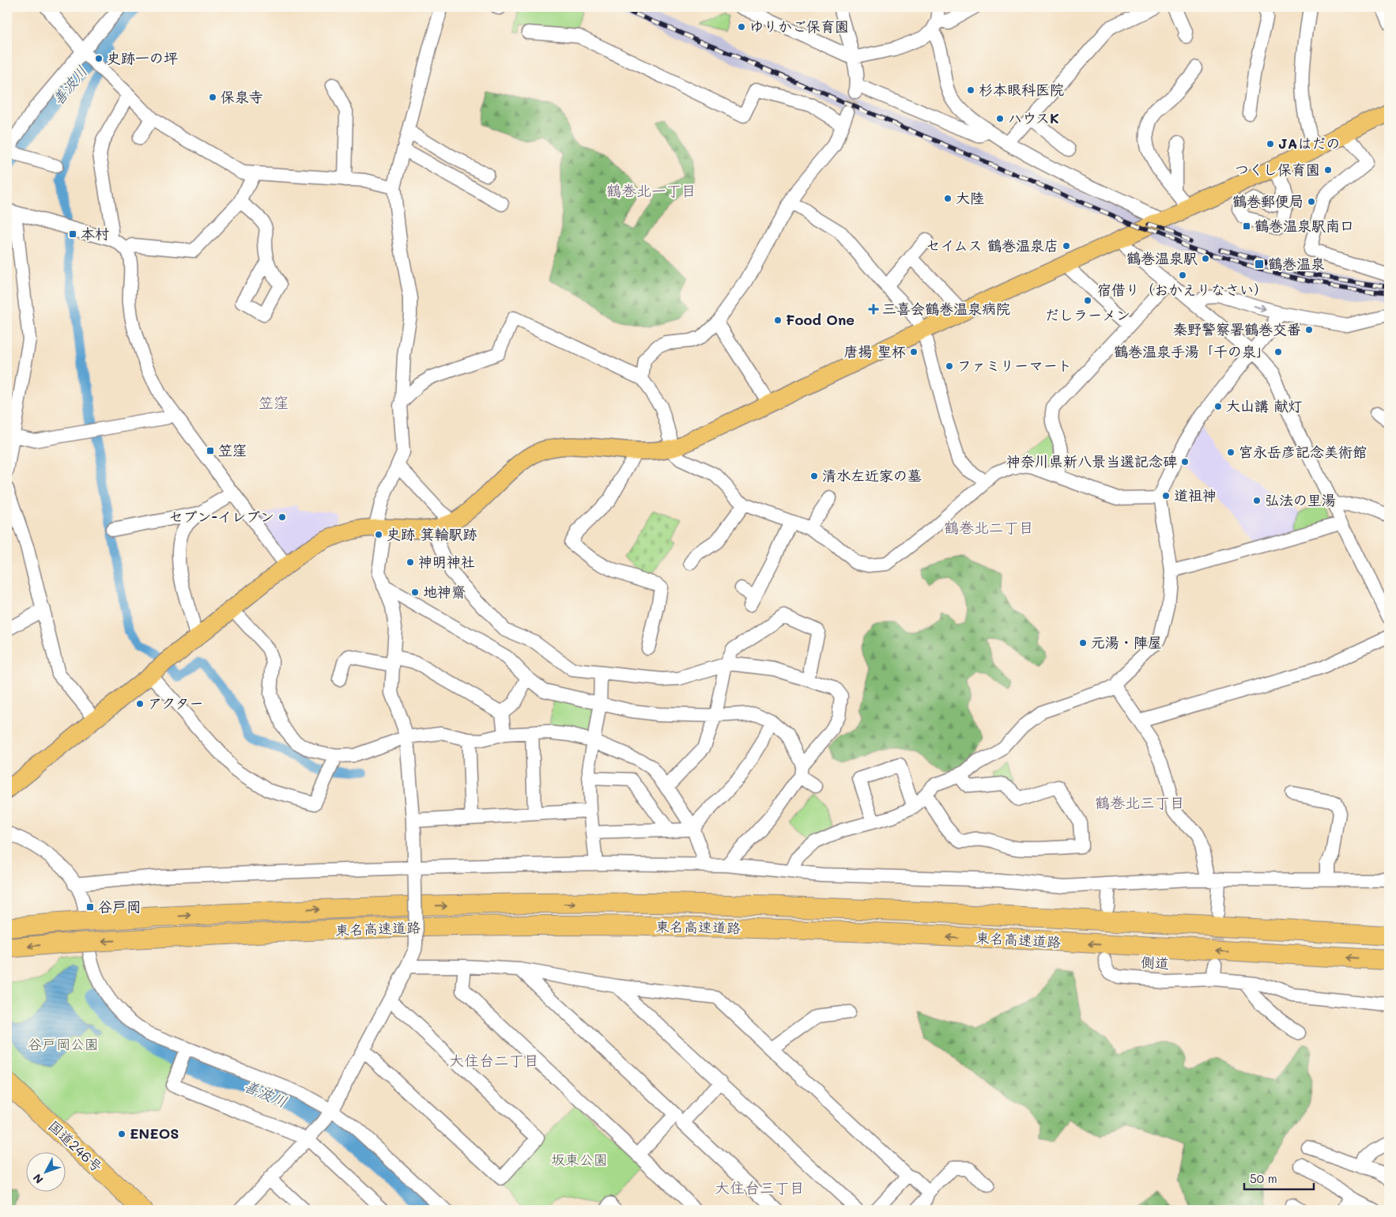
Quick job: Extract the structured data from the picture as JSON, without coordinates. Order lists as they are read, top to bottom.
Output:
{
  "streets": {
    "highway": ["東名高速道路", "国道246号"],
    "street": ["側道"]
  },
  "districts": [
    "鶴巻北一丁目",
    "笠窪",
    "鶴巻北二丁目",
    "鶴巻北三丁目",
    "大住台二丁目",
    "大住台三丁目"
  ],
  "water": ["善波川"],
  "parks": ["谷戸岡公園", "坂東公園"],
  "places": {
    "other": [
      "ゆりかご保育園",
      "史跡一の坪",
      "杉本眼科医院",
      "保泉寺",
      "ハウスK",
      "JAはだの",
      "つくし保育園",
      "大陸",
      "鶴巻郵便局",
      "セイムス 鶴巻温泉店",
      "鶴巻温泉駅",
      "宿借り（おかえりなさい）",
      "だしラーメン",
      "Food One",
      "秦野警察署鶴巻交番",
      "唐揚 聖杯",
      "鶴巻温泉手湯「千の泉」",
      "ファミリーマート",
      "大山講 献灯",
      "宮永岳彦記念美術館",
      "神奈川県新八景当選記念碑",
      "清水左近家の墓",
      "道祖神",
      "弘法の里湯",
      "セブン-イレブン",
      "史跡 箕輪駅跡",
      "神明神社",
      "地神齋",
      "元湯・陣屋",
      "アクター",
      "ENEOS"
    ],
    "transit": [
      "鶴巻温泉駅南口",
      "本村",
      "鶴巻温泉",
      "笠窪",
      "谷戸岡"
    ],
    "health": ["三喜会鶴巻温泉病院"]
  },
  "scale_bar": "50 m",
  "north": "bottom left"
}
